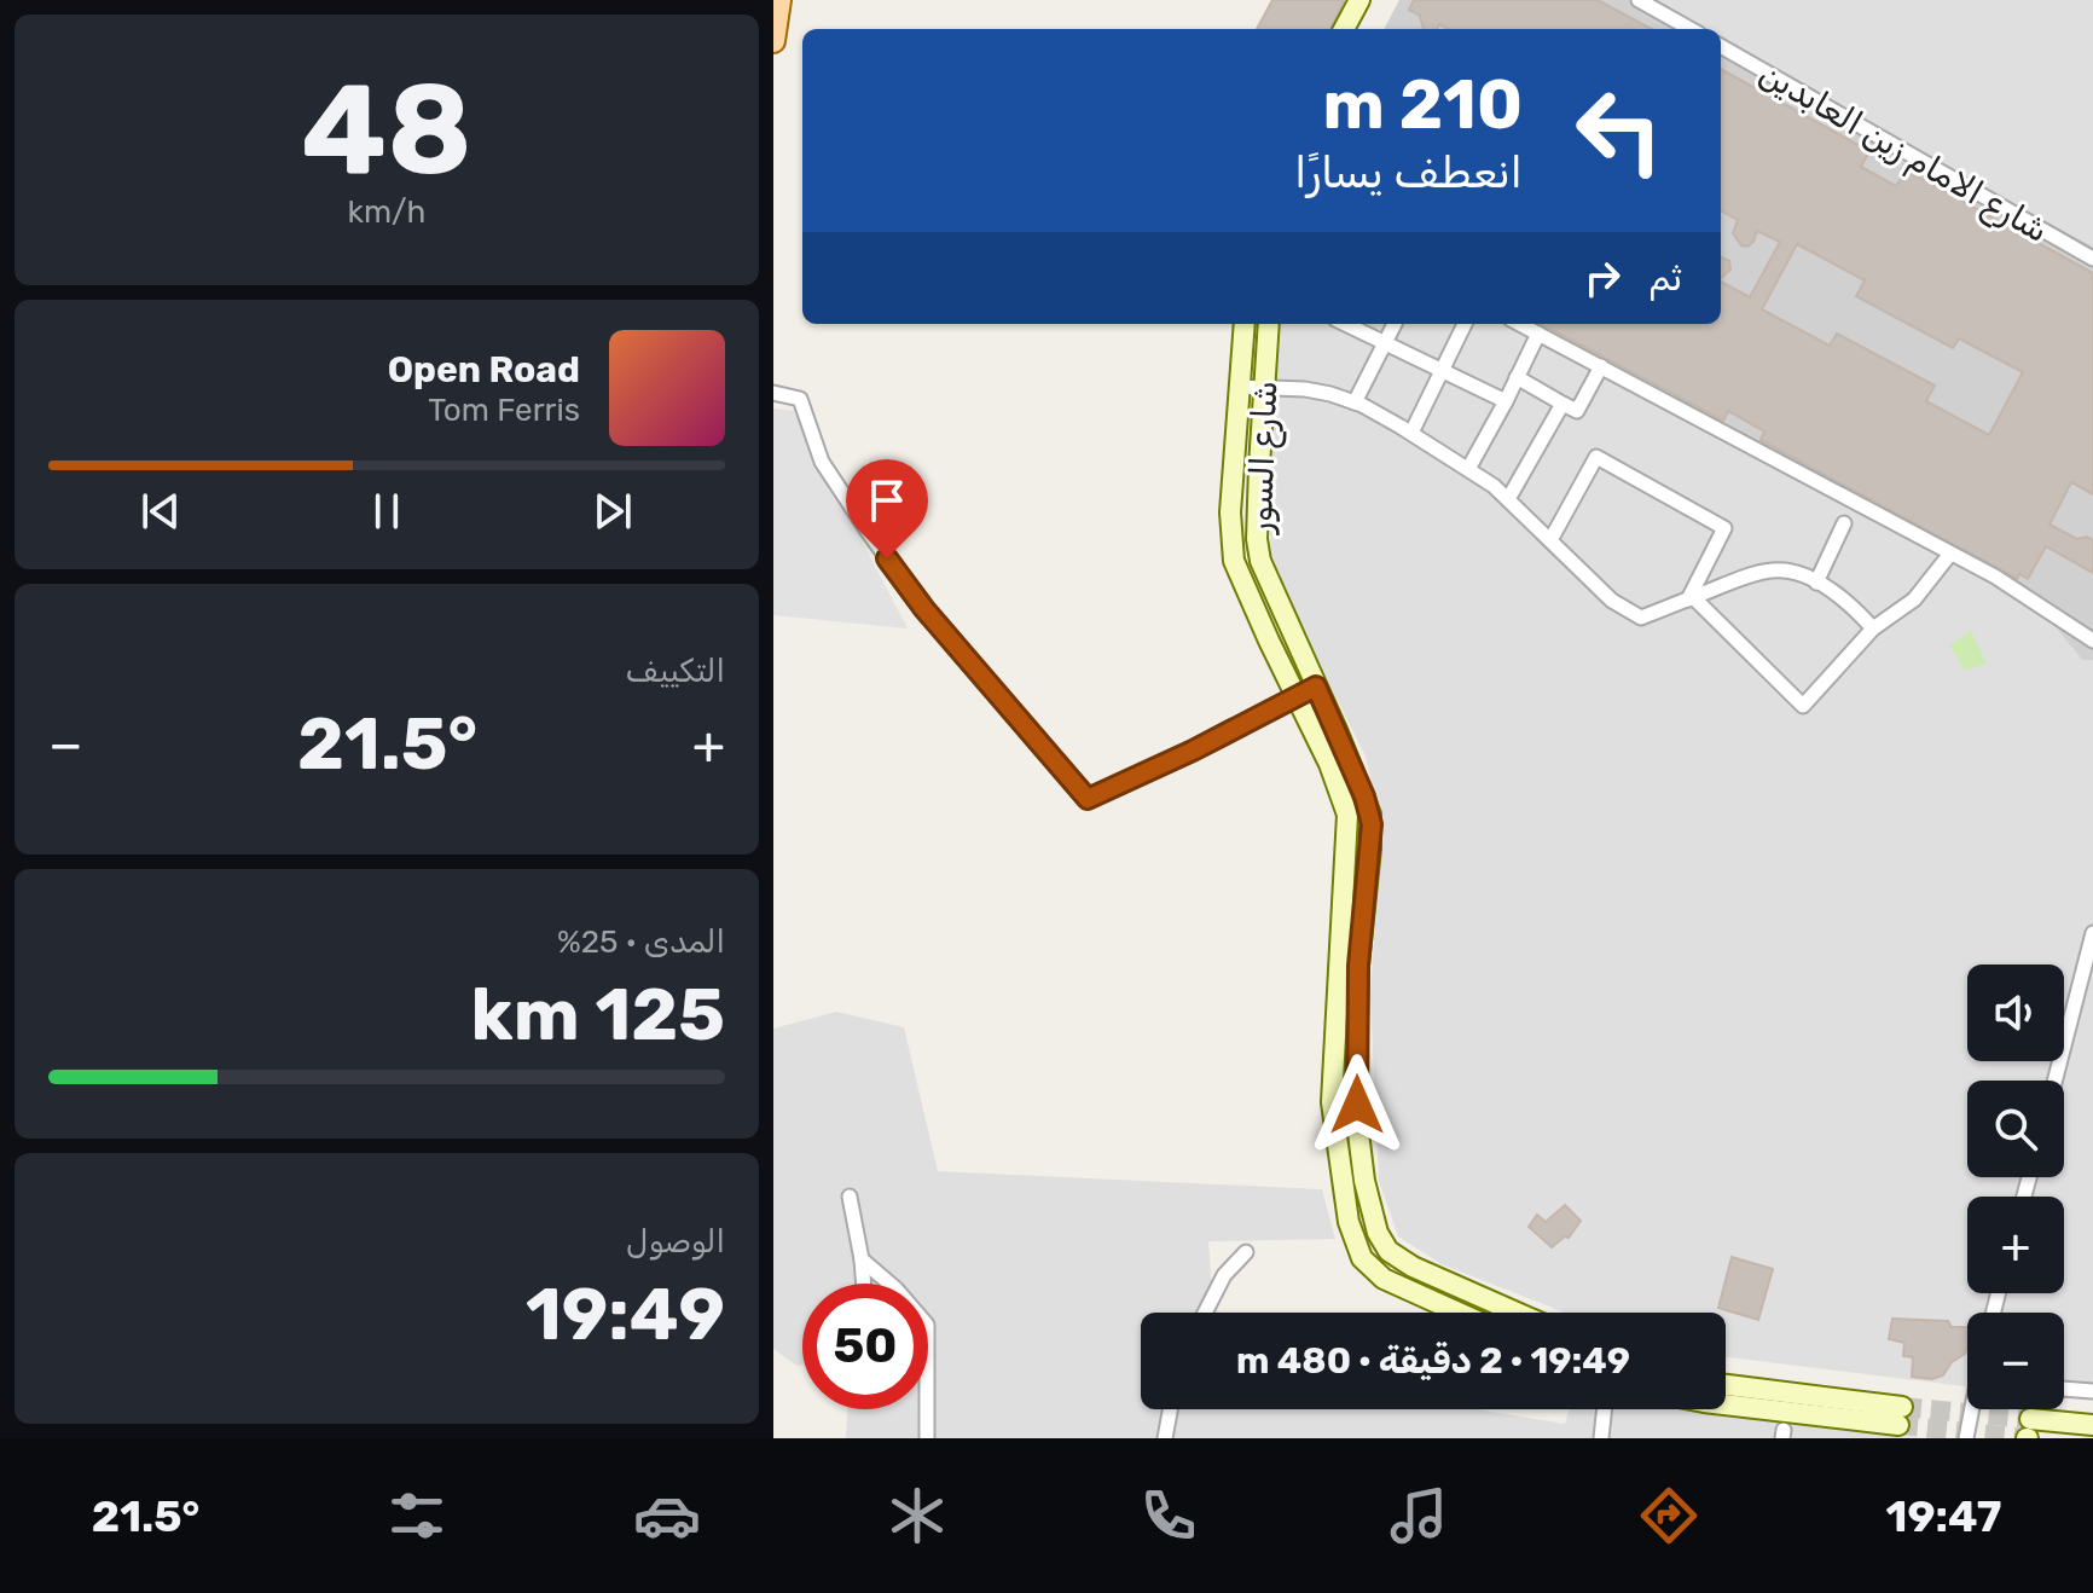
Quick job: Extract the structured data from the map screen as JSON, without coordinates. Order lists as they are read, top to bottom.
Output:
{
  "streets": {
    "main road": ["شارع السور"],
    "street": ["شارع الامام زين العابدين"]
  },
  "page": {
    "tile": [
      ["48", "km/h"],
      "التكييف",
      ["المدى · 25%", "125 km"],
      ["الوصول", "19:49"]
    ],
    "turn": ["210 m", "انعطف يسارًا"],
    "then": "ثم",
    "song": ["Open Road", "Tom Ferris"],
    "heat": ["−", "21.5°", "+"],
    "map_buttons": ["+", "−"],
    "limit": "50",
    "trip": "19:49 · 2 دقيقة · 480 m",
    "tabs": ["19:47", "21.5°"]
  }
}
